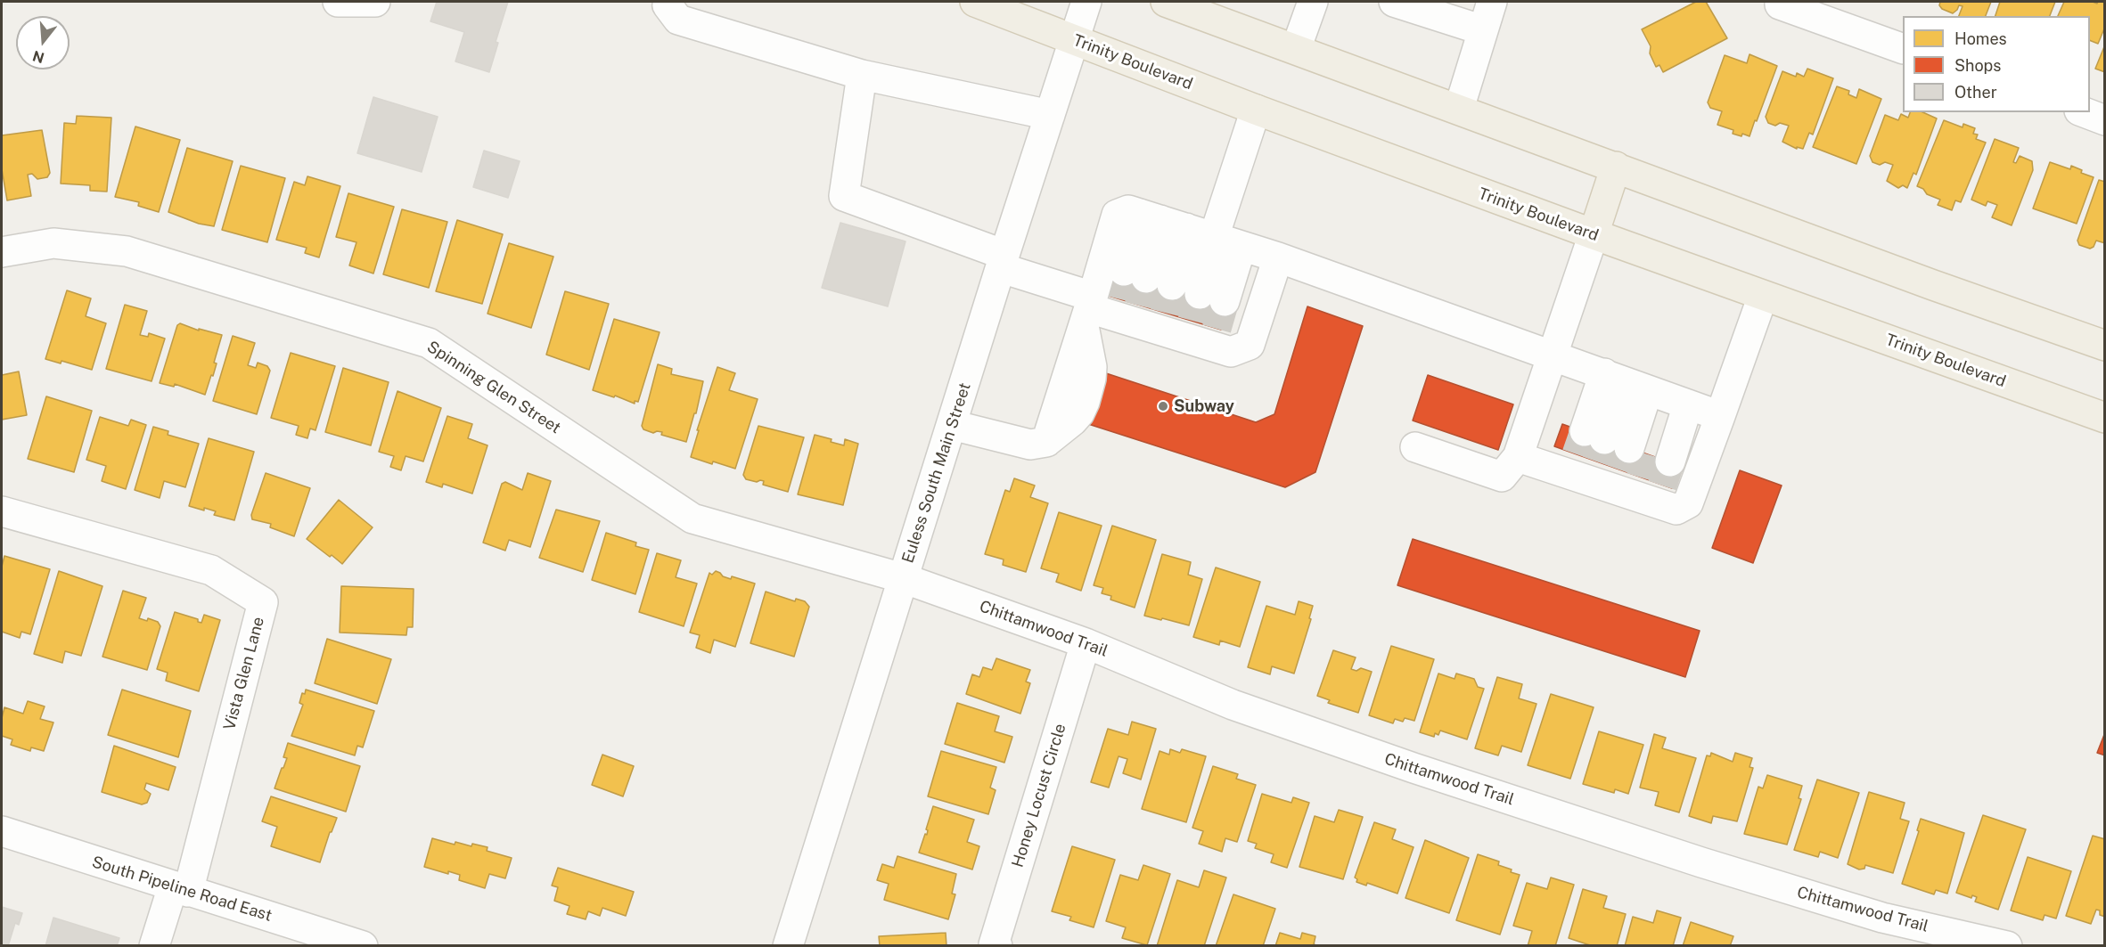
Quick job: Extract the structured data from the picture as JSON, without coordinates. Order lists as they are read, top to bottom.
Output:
{
  "streets": {
    "main road": ["Trinity Boulevard"],
    "street": [
      "Spinning Glen Street",
      "Euless South Main Street",
      "Chittamwood Trail",
      "Vista Glen Lane",
      "Honey Locust Circle",
      "South Pipeline Road East"
    ]
  },
  "crossings": [
    ["Trinity Boulevard", "Euless South Main Street"],
    ["Spinning Glen Street", "Euless South Main Street"],
    ["Spinning Glen Street", "Chittamwood Trail"],
    ["Euless South Main Street", "Chittamwood Trail"],
    ["Chittamwood Trail", "Honey Locust Circle"],
    ["Vista Glen Lane", "South Pipeline Road East"]
  ],
  "places": ["Subway"],
  "legend": ["Homes", "Shops", "Other"],
  "north": "bottom"
}
